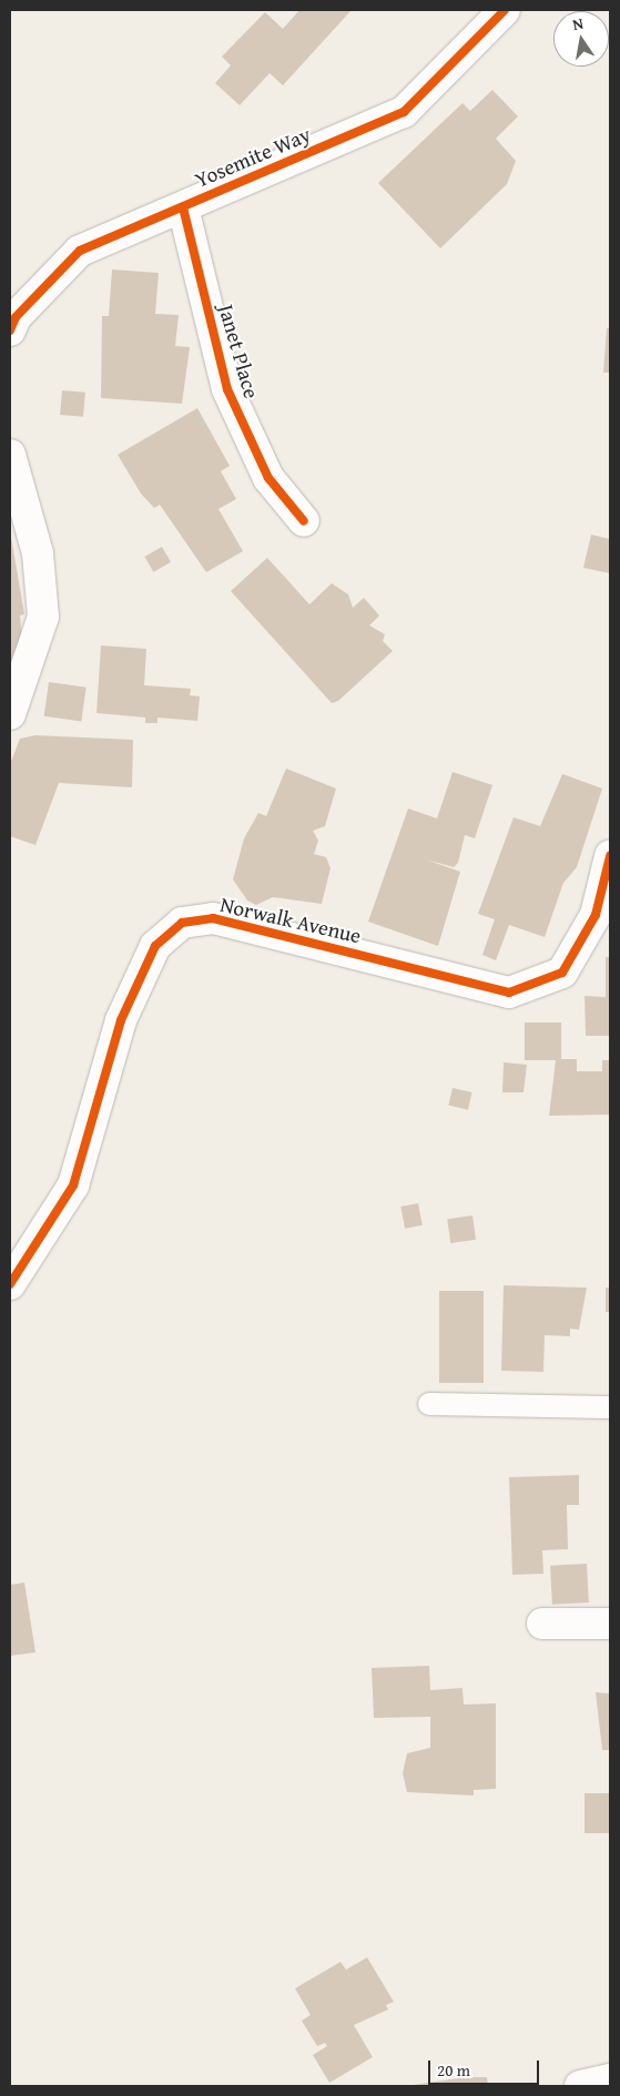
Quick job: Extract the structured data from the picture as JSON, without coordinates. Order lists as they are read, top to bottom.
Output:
{
  "streets": {
    "street": ["Yosemite Way", "Janet Place", "Norwalk Avenue"]
  },
  "crossings": [
    ["Yosemite Way", "Janet Place"]
  ],
  "scale_bar": "20 m",
  "north": "top"
}
